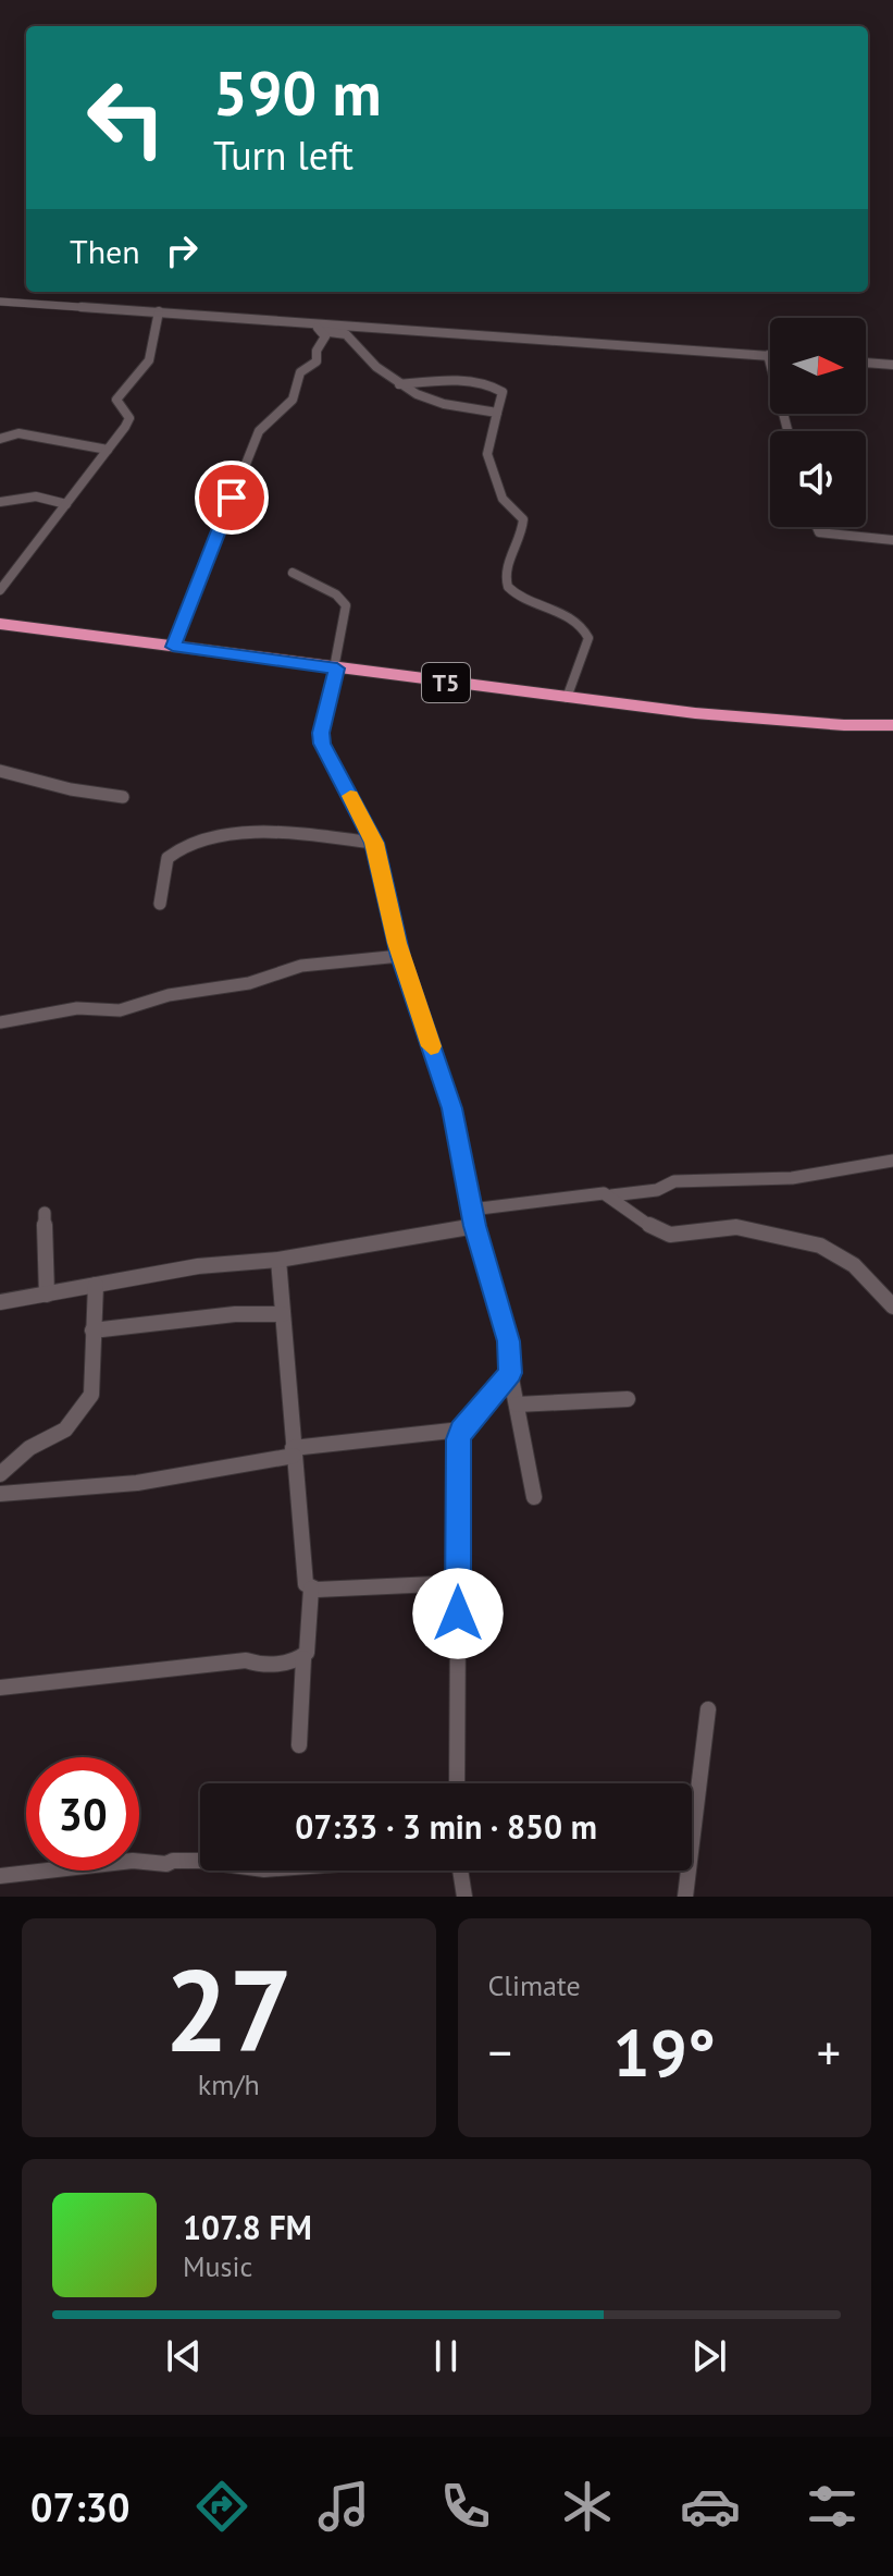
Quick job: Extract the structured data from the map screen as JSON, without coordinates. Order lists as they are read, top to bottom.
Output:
{
  "streets": {
    "highway": ["T5"]
  },
  "north": "right",
  "page": {
    "turn": ["590 m", "Turn left"],
    "then": "Then",
    "limit": "30",
    "trip": "07:33 · 3 min · 850 m",
    "tile": [
      ["27", "km/h"],
      "Climate"
    ],
    "heat": ["−", "19°", "+"],
    "song": ["107.8 FM", "Music"],
    "tabs": "07:30"
  }
}
